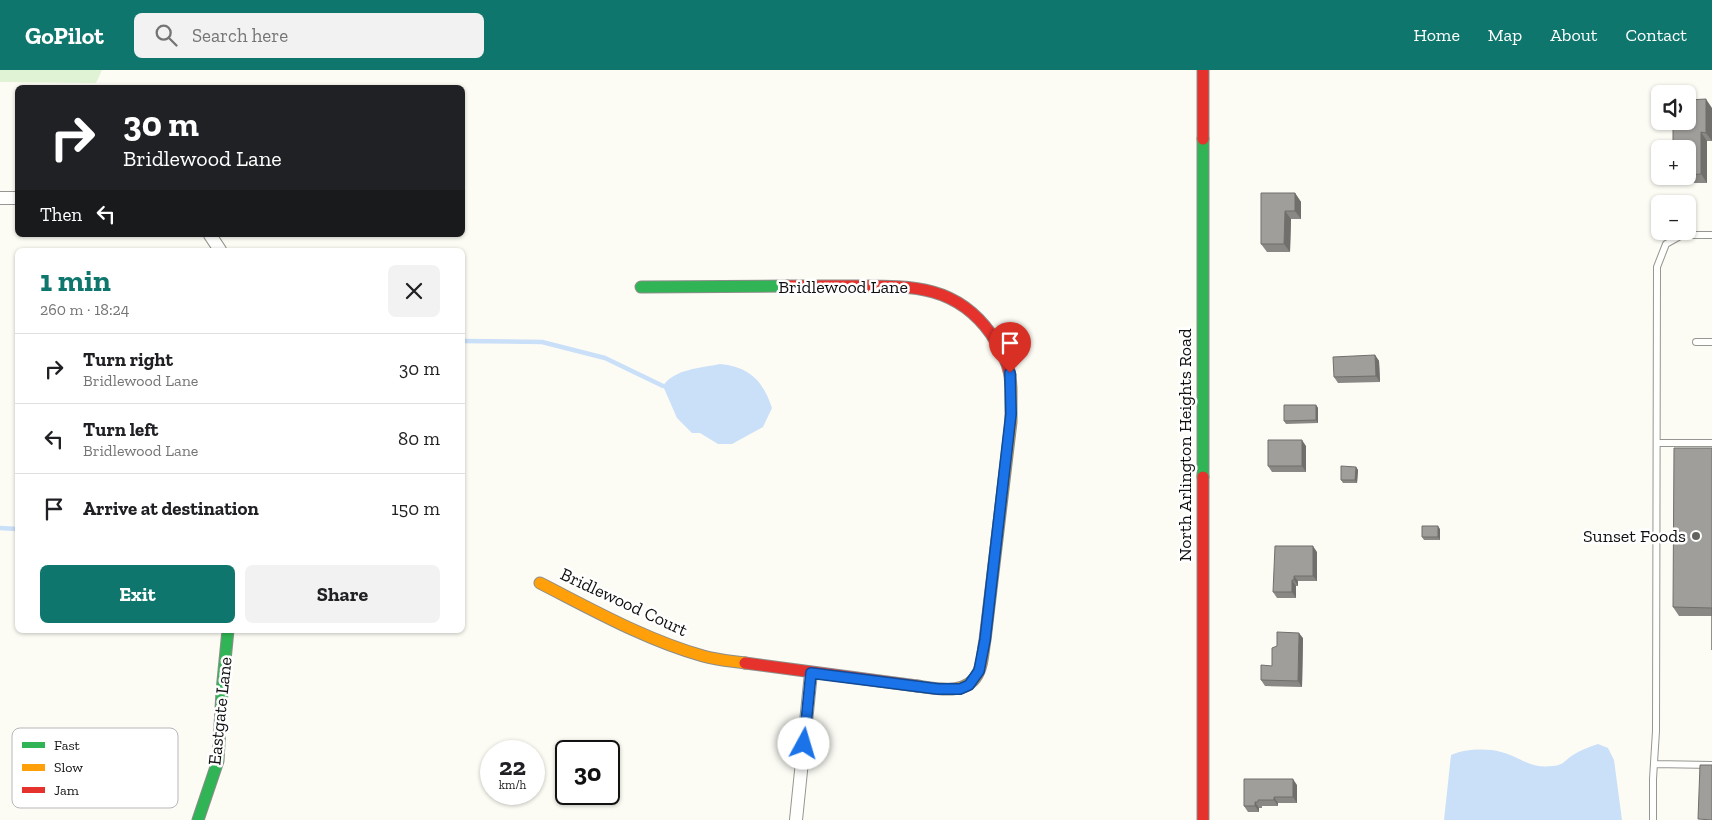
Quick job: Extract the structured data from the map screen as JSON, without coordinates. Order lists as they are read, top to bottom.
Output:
{
  "streets": {
    "street": [
      "Bridlewood Lane",
      "North Arlington Heights Road",
      "Bridlewood Court",
      "Eastgate Lane"
    ]
  },
  "crossings": [
    ["Bridlewood Lane", "Bridlewood Court"]
  ],
  "places": ["Sunset Foods"],
  "legend": ["Fast", "Slow", "Jam"],
  "page": {
    "header": "GoPilot",
    "search": "Search here",
    "nav": [
      "Home",
      "Map",
      "About",
      "Contact"
    ],
    "map_buttons": ["+", "−"],
    "turn": ["30 m", "Bridlewood Lane"],
    "then": "Then",
    "heading": ["1 min", "260 m · 18:24"],
    "list": [
      {
        "name": "Turn right",
        "note": "Bridlewood Lane",
        "value": "30 m"
      },
      {
        "name": "Turn left",
        "note": "Bridlewood Lane",
        "value": "80 m"
      },
      {
        "name": "Arrive at destination",
        "value": "150 m"
      }
    ],
    "buttons": ["Exit", "Share"],
    "speed": "22 km/h",
    "limit": "30"
  }
}
